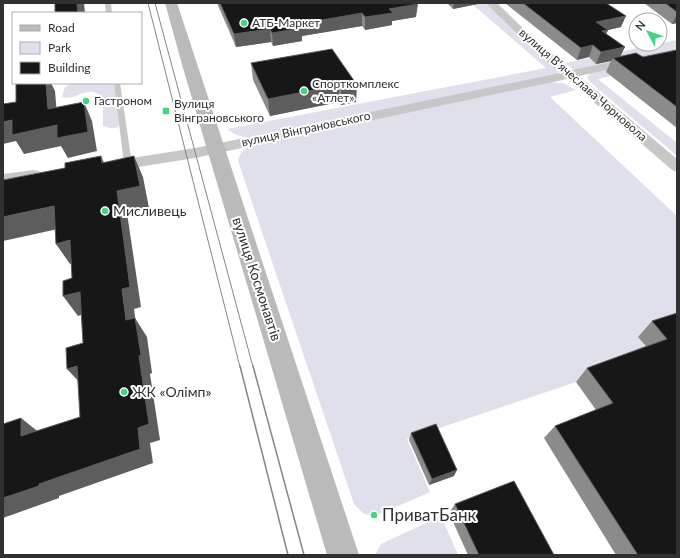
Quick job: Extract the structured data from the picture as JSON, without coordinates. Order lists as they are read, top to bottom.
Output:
{
  "streets": {
    "main road": ["вулиця Космонавтів"],
    "street": ["вулиця Вʼячеслава Чорновола", "вулиця Вінграновського"]
  },
  "crossings": [
    ["вулиця Вʼячеслава Чорновола", "вулиця Вінграновського"],
    ["вулиця Вінграновського", "вулиця Космонавтів"]
  ],
  "places": {
    "other": [
      "АТБ-Маркет",
      "Спорткомплекс «Атлет»",
      "Гастроном",
      "Мисливець",
      "ЖК «Олімп»",
      "ПриватБанк"
    ],
    "transit": ["Вулиця Вінграновського"]
  },
  "legend": ["Road", "Park", "Building"],
  "north": "top left"
}
